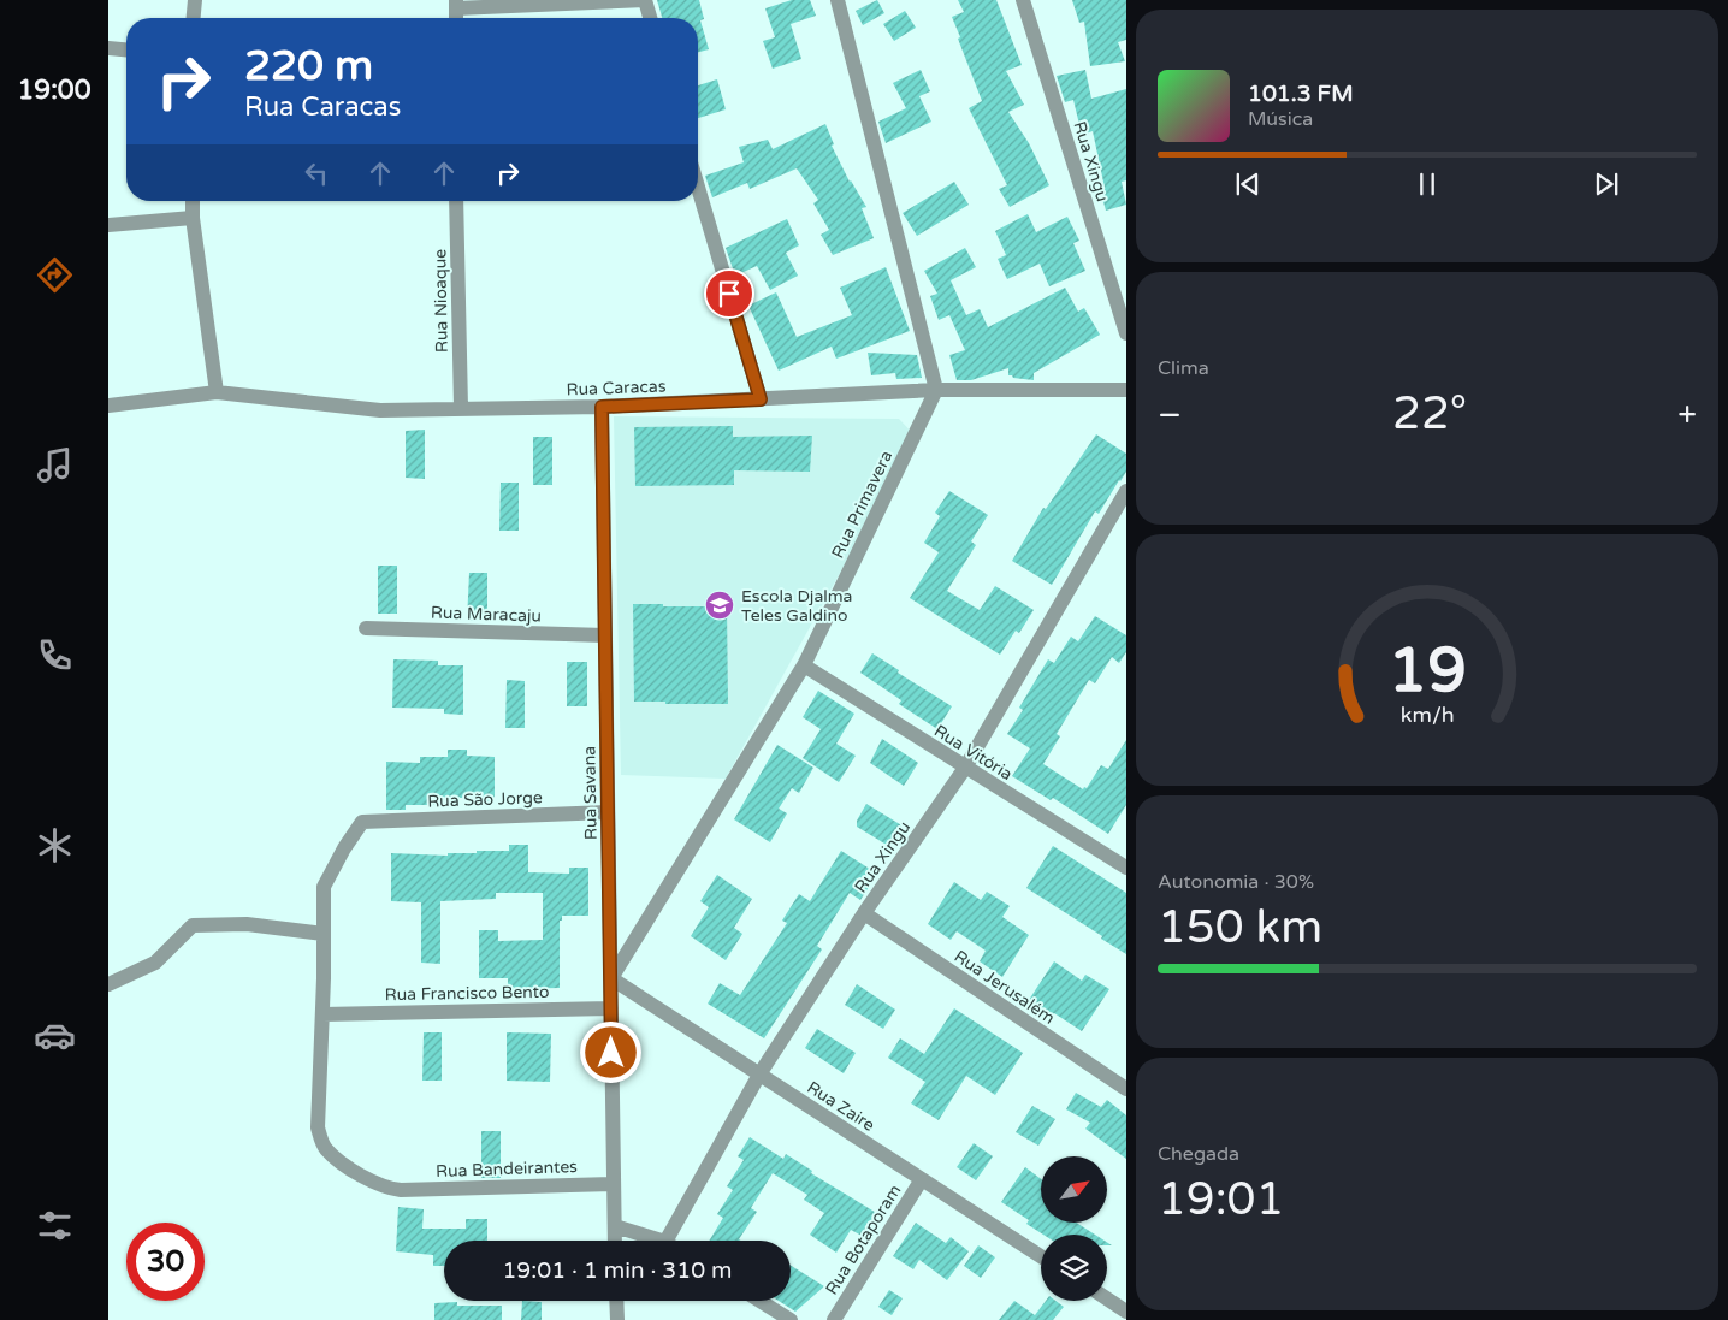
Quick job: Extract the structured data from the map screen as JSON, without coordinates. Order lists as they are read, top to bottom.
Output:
{
  "streets": {
    "street": [
      "Rua Xingu",
      "Rua Nioaque",
      "Rua Caracas",
      "Rua Primavera",
      "Rua Maracaju",
      "Rua Vitória",
      "Rua Savana",
      "Rua São Jorge",
      "Rua Jerusalém",
      "Rua Francisco Bento",
      "Rua Zaire",
      "Rua Bandeirantes",
      "Rua Botaporam"
    ]
  },
  "crossings": [
    ["Rua Xingu", "Rua Vitória"],
    ["Rua Xingu", "Rua Jerusalém"],
    ["Rua Xingu", "Rua Zaire"],
    ["Rua Nioaque", "Rua Caracas"],
    ["Rua Caracas", "Rua Primavera"],
    ["Rua Caracas", "Rua Savana"],
    ["Rua Primavera", "Rua Vitória"],
    ["Rua Primavera", "Rua Savana"],
    ["Rua Primavera", "Rua Zaire"],
    ["Rua Maracaju", "Rua Savana"],
    ["Rua Savana", "Rua São Jorge"],
    ["Rua Savana", "Rua Francisco Bento"],
    ["Rua Savana", "Rua Zaire"],
    ["Rua Savana", "Rua Bandeirantes"],
    ["Rua São Jorge", "Rua Bandeirantes"],
    ["Rua Francisco Bento", "Rua Bandeirantes"],
    ["Rua Zaire", "Rua Botaporam"]
  ],
  "places": {
    "school or university": ["Escola Djalma Teles Galdino"]
  },
  "north": "top right",
  "page": {
    "tabs": "19:00",
    "turn": ["220 m", "Rua Caracas"],
    "song": ["101.3 FM", "Música"],
    "tile": [
      "Clima",
      ["Autonomia · 30%", "150 km"],
      ["Chegada", "19:01"]
    ],
    "heat": ["−", "22°", "+"],
    "limit": "30",
    "trip": "19:01 · 1 min · 310 m",
    "gauge": ["19", "km/h"]
  }
}
